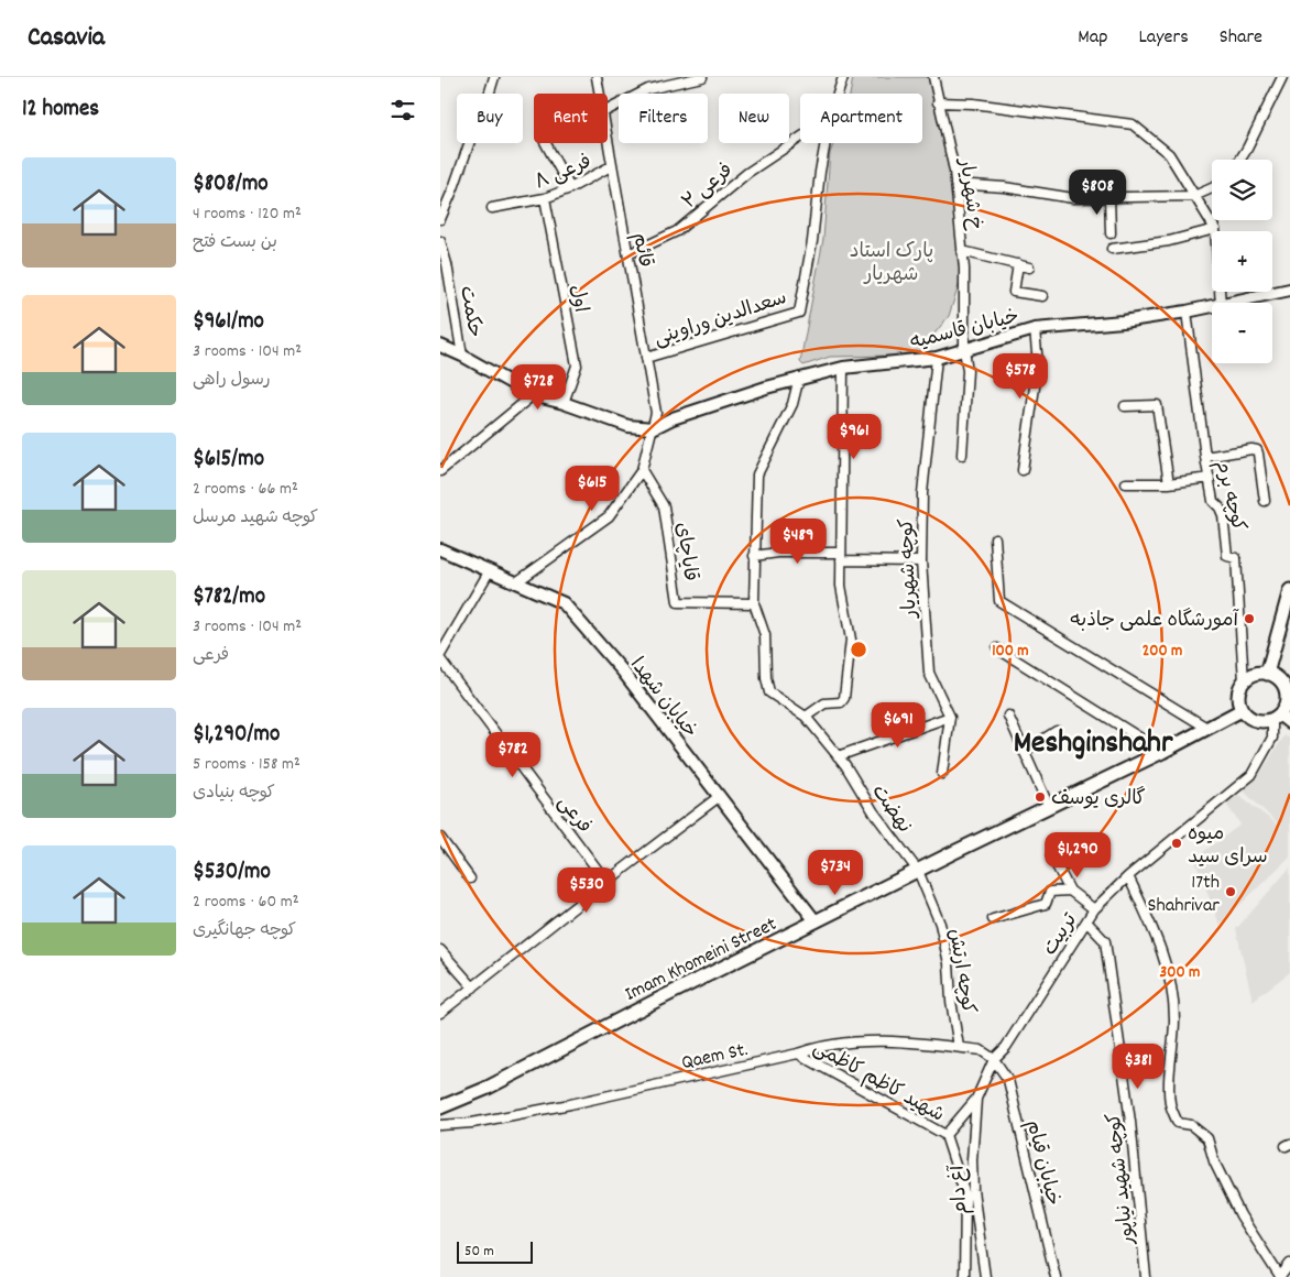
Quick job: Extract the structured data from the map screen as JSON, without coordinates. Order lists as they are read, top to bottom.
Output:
{
  "streets": {
    "main road": ["Imam Khomeini Street"],
    "street": [
      "فرعی ۸",
      "فرعی ۲",
      "خ شهریار",
      "قائم",
      "اول",
      "حکمت",
      "سعدالدین وراوینی",
      "خیابان قاسمیه",
      "کوچه برم",
      "قایاچای",
      "کوچه شهریار",
      "خیابان شهدا",
      "نهضت",
      "فرعی",
      "تربیت",
      "کوچه ارتش",
      "Qaem St.",
      "شهید کاظم کاظمی",
      "خیابان قیام",
      "کوچه شهید نیاپور",
      "آغ دام"
    ]
  },
  "crossings": [
    ["فرعی ۸", "قائم"],
    ["فرعی ۸", "اول"],
    ["فرعی ۲", "قائم"],
    ["خ شهریار", "خیابان قاسمیه"],
    ["قائم", "سعدالدین وراوینی"],
    ["قائم", "خیابان قاسمیه"],
    ["قائم", "قایاچای"],
    ["خیابان قاسمیه", "کوچه برم"],
    ["خیابان قاسمیه", "کوچه شهریار"],
    ["خیابان قاسمیه", "نهضت"],
    ["کوچه برم", "تربیت"],
    ["کوچه برم", "Imam Khomeini Street"],
    ["قایاچای", "نهضت"],
    ["خیابان شهدا", "Imam Khomeini Street"],
    ["نهضت", "Imam Khomeini Street"],
    ["نهضت", "کوچه ارتش"],
    ["تربیت", "Imam Khomeini Street"],
    ["تربیت", "Qaem St."],
    ["تربیت", "خیابان قیام"],
    ["تربیت", "کوچه شهید نیاپور"],
    ["تربیت", "آغ دام"],
    ["Imam Khomeini Street", "کوچه ارتش"],
    ["کوچه ارتش", "Qaem St."],
    ["Qaem St.", "شهید کاظم کاظمی"],
    ["Qaem St.", "خیابان قیام"]
  ],
  "districts": ["Meshginshahr"],
  "parks": ["پارک استاد شهریار"],
  "places": [
    "آمورشگاه علمی جاذبه",
    "گالری یوسف",
    "میوه سرای سید",
    "17th Shahrivar"
  ],
  "scale_bar": "50 m",
  "page": {
    "header": "Casavia",
    "nav": ["Map", "Layers", "Share"],
    "heading": "12 homes",
    "chip": [
      "Buy",
      "Rent",
      "Filters",
      "New",
      "Apartment"
    ],
    "list": [
      {
        "name": "$808/mo",
        "note": "4 rooms · 120 m² · بن بست فتح"
      },
      {
        "name": "$961/mo",
        "note": "3 rooms · 104 m² · رسول راهی"
      },
      {
        "name": "$615/mo",
        "note": "2 rooms · 66 m² · کوچه شهید مرسل"
      },
      {
        "name": "$782/mo",
        "note": "3 rooms · 104 m² · فرعی"
      },
      {
        "name": "$1,290/mo",
        "note": "5 rooms · 158 m² · کوچه بنیادی"
      },
      {
        "name": "$530/mo",
        "note": "2 rooms · 60 m² · کوچه جهانگیری"
      }
    ],
    "map_buttons": ["+", "−"],
    "price": [
      "$808",
      "$578",
      "$728",
      "$961",
      "$615",
      "$489",
      "$691",
      "$782",
      "$1,290",
      "$734",
      "$530",
      "$381"
    ],
    "scale": "50 m"
  },
  "rings": ["100 m", "200 m", "300 m"]
}
